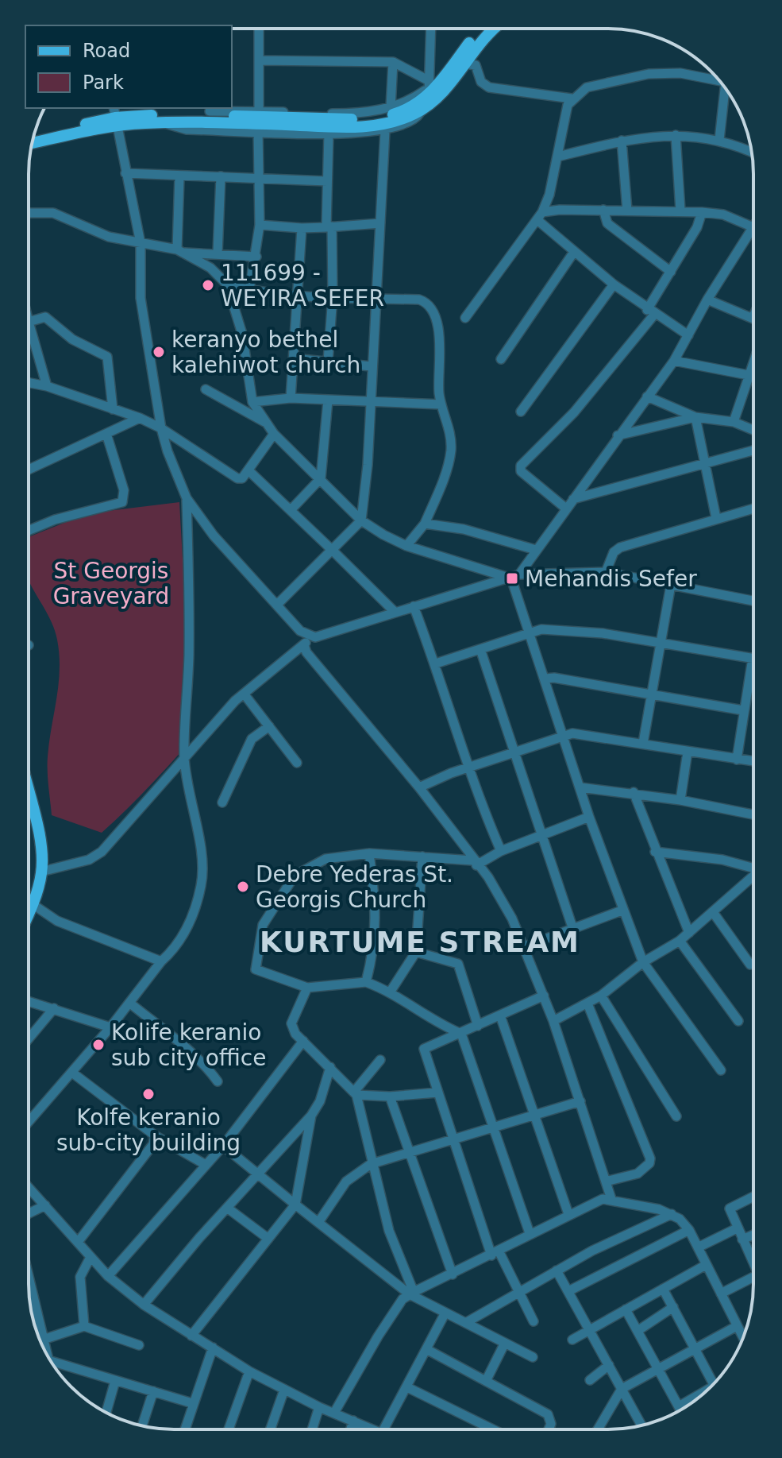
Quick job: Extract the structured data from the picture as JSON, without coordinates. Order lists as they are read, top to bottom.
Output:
{
  "districts": ["KURTUME STREAM"],
  "parks": ["St Georgis Graveyard"],
  "places": {
    "other": [
      "111699 - WEYIRA SEFER",
      "keranyo bethel kalehiwot church",
      "Debre Yederas St. Georgis Church",
      "Kolife keranio sub city office",
      "Kolfe keranio sub-city building"
    ],
    "transit": ["Mehandis Sefer"]
  },
  "legend": ["Road", "Park"]
}
